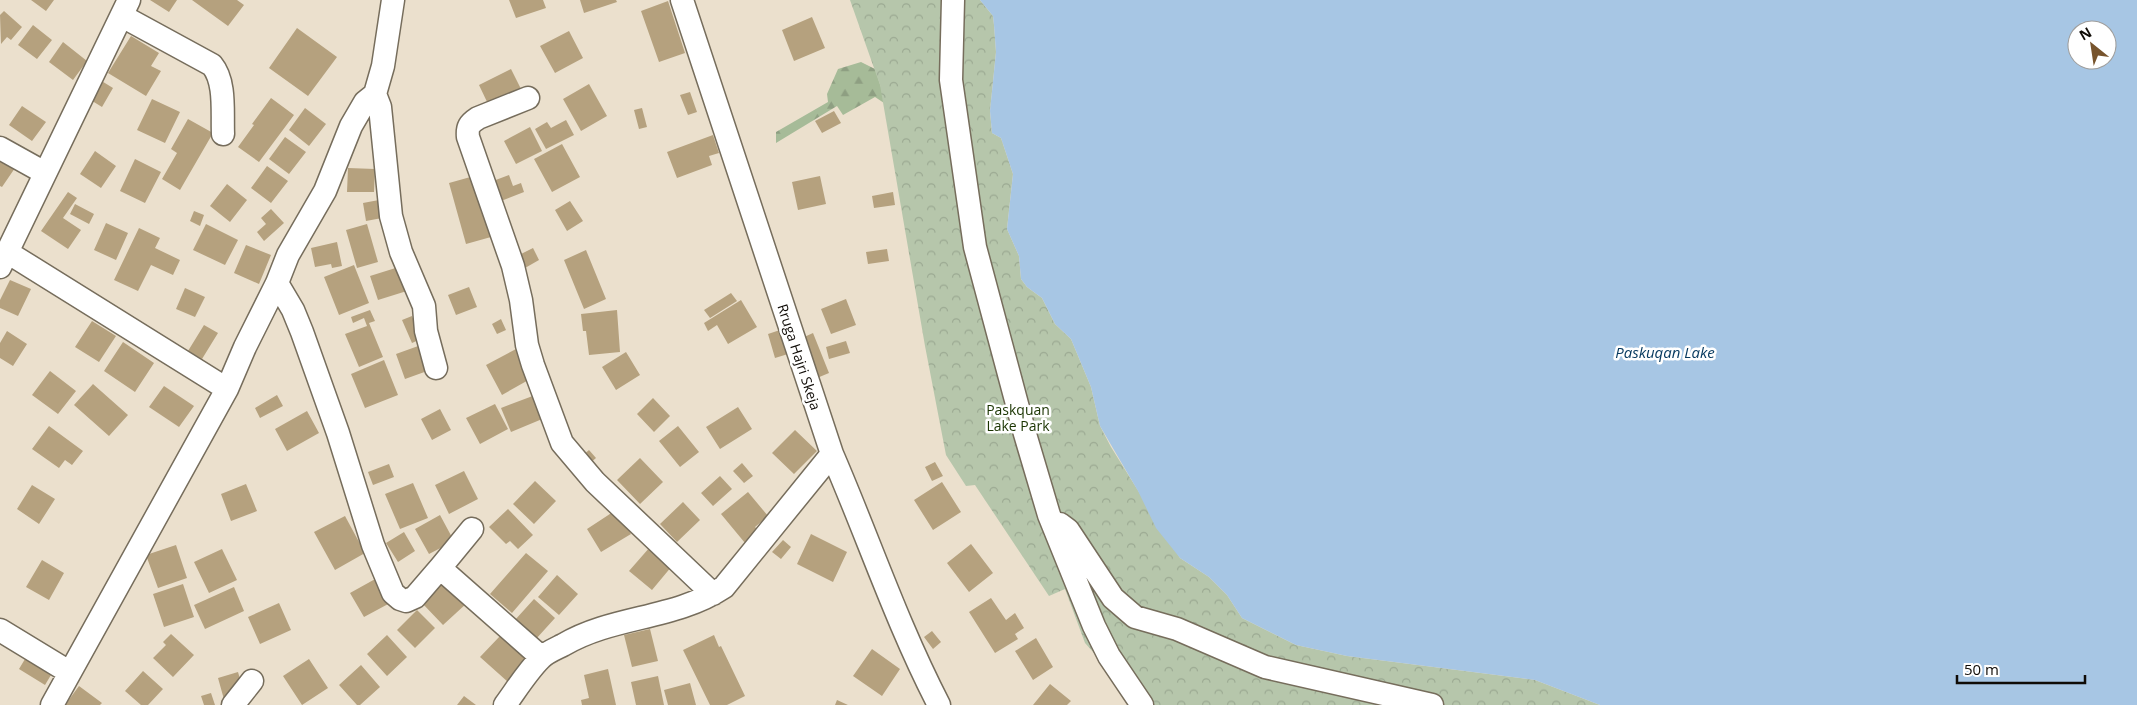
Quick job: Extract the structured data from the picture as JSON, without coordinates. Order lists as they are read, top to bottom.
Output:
{
  "streets": {
    "street": ["Rruga Hajri Skeja"]
  },
  "water": ["Paskuqan Lake"],
  "parks": ["Paskquan Lake Park"],
  "scale_bar": "50 m",
  "north": "top left"
}
